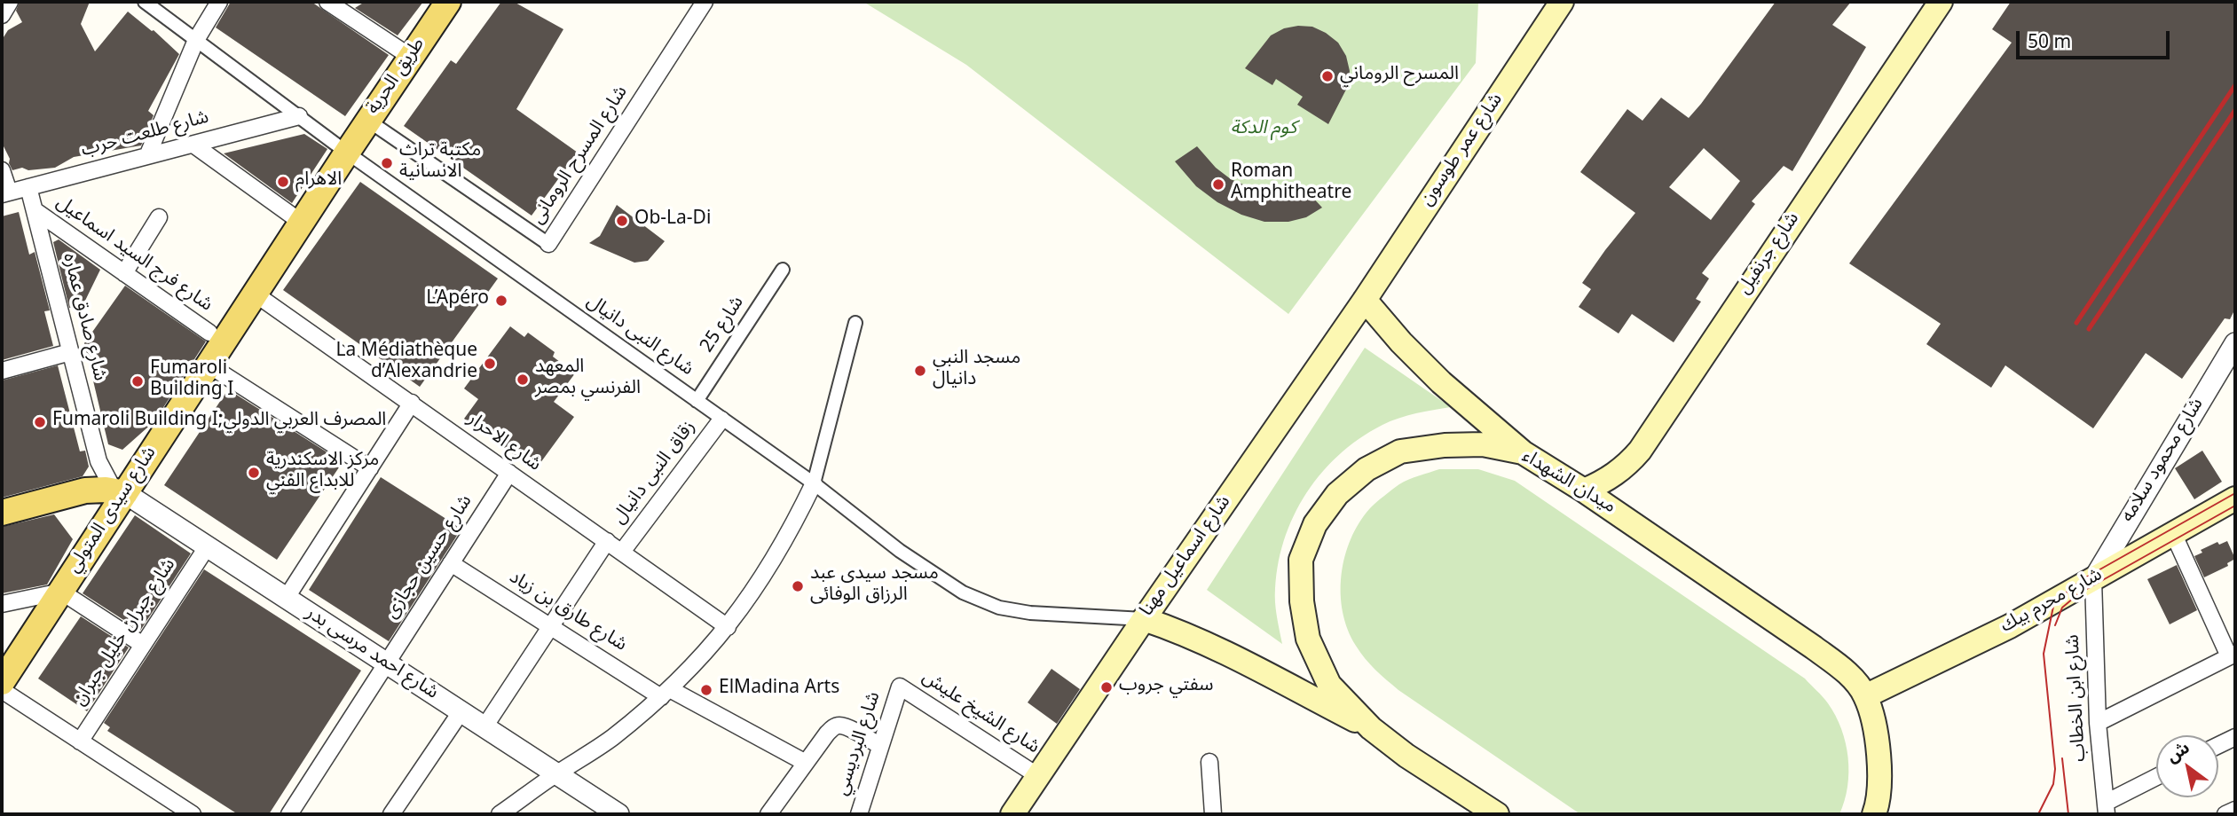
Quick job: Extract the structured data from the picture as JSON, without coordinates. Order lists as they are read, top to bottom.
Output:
{
  "streets": {
    "main road": [
      "طريق الحرية",
      "شارع عمر طوسون",
      "شارع جرنفيل",
      "ميدان الشهداء",
      "شارع سيدى المتولي",
      "شارع اسماعيل مهنا",
      "شارع محرم بيك"
    ],
    "street": [
      "شارع طلعت حرب",
      "شارع المسرح الرومانى",
      "شارع فرج السيد اسماعيل",
      "شارع صادق عماره",
      "شارع 25",
      "شارع النبى دانيال",
      "شارع الاحرار",
      "شارع محمود سلامه",
      "زقاق النبى دانيال",
      "شارع حسين حجازى",
      "شارع طارق بن زياد",
      "شارع جبران خليل جبران",
      "شارع احمد مرسى بدر",
      "شارع ابن الخطاب",
      "شارع الشيخ عليش",
      "شارع البرديسي"
    ]
  },
  "crossings": [
    ["طريق الحرية", "شارع المسرح الرومانى"],
    ["طريق الحرية", "شارع النبى دانيال"],
    ["طريق الحرية", "شارع سيدى المتولي"],
    ["شارع طلعت حرب", "شارع صادق عماره"],
    ["شارع طلعت حرب", "شارع النبى دانيال"],
    ["شارع عمر طوسون", "شارع اسماعيل مهنا"],
    ["شارع جرنفيل", "ميدان الشهداء"],
    ["شارع فرج السيد اسماعيل", "شارع صادق عماره"],
    ["شارع صادق عماره", "شارع سيدى المتولي"],
    ["شارع صادق عماره", "شارع احمد مرسى بدر"],
    ["شارع 25", "شارع النبى دانيال"],
    ["شارع النبى دانيال", "زقاق النبى دانيال"],
    ["شارع النبى دانيال", "شارع سيدى المتولي"],
    ["شارع النبى دانيال", "شارع اسماعيل مهنا"],
    ["شارع الاحرار", "زقاق النبى دانيال"],
    ["شارع الاحرار", "شارع سيدى المتولي"],
    ["شارع الاحرار", "شارع حسين حجازى"],
    ["شارع محمود سلامه", "شارع محرم بيك"],
    ["شارع محمود سلامه", "شارع ابن الخطاب"],
    ["ميدان الشهداء", "شارع محرم بيك"],
    ["شارع سيدى المتولي", "شارع احمد مرسى بدر"],
    ["شارع اسماعيل مهنا", "شارع الشيخ عليش"],
    ["شارع حسين حجازى", "شارع طارق بن زياد"],
    ["شارع حسين حجازى", "شارع احمد مرسى بدر"],
    ["شارع محرم بيك", "شارع ابن الخطاب"],
    ["شارع جبران خليل جبران", "شارع احمد مرسى بدر"],
    ["شارع الشيخ عليش", "شارع البرديسي"]
  ],
  "parks": ["كوم الدكة"],
  "places": [
    "المسرح الروماني",
    "مكتبة تراث الانسانية",
    "الاهرام",
    "Roman Amphitheatre",
    "Ob-La-Di",
    "L’Apéro",
    "La Médiathèque d’Alexandrie",
    "مسجد النبي دانيال",
    "المعهد الفرنسي بمصر",
    "Fumaroli Building I",
    "Fumaroli Building I;المصرف العربي الدولي",
    "مركز الاسكندرية للابداع الفني",
    "مسجد سيدى عبد الرزاق الوفائى",
    "سفتي جروب",
    "ElMadina Arts"
  ],
  "scale_bar": "50 m",
  "north": "top left"
}
